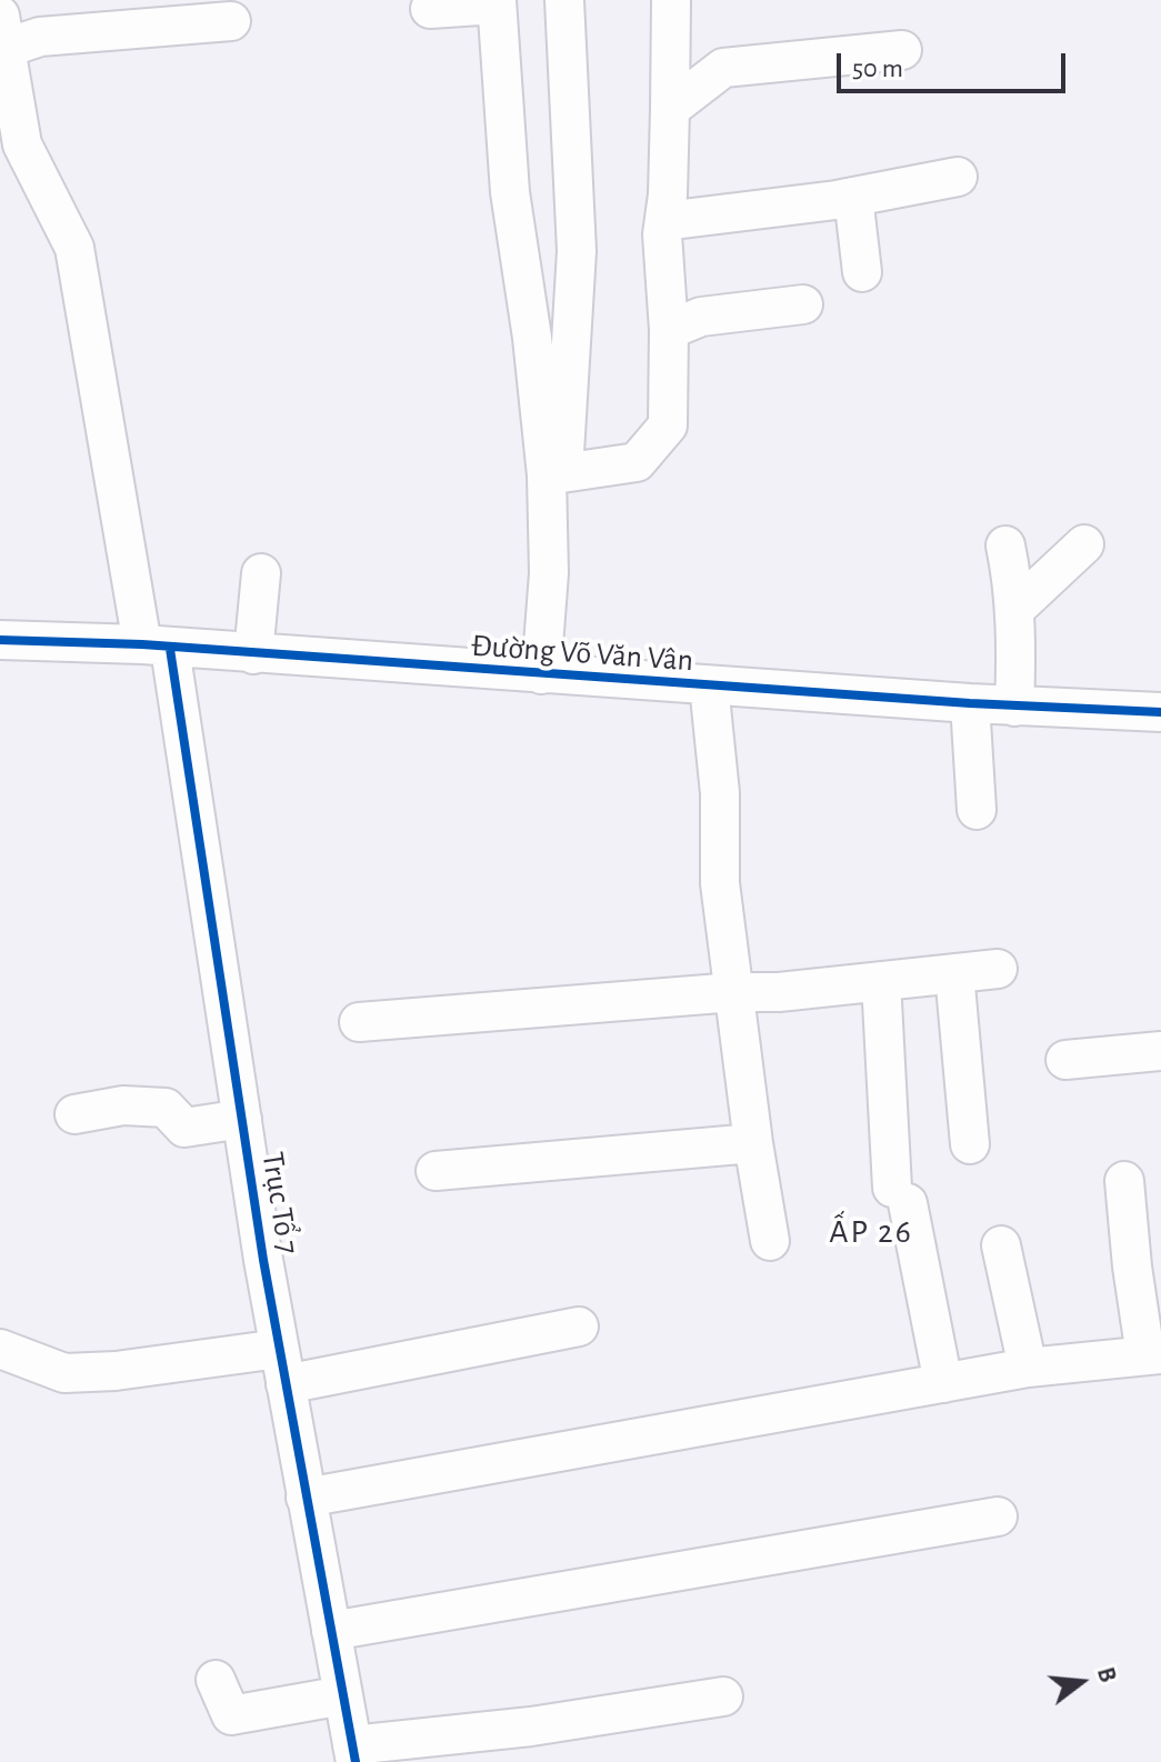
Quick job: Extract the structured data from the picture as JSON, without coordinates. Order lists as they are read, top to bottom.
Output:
{
  "streets": {
    "street": ["Đường Võ Văn Vân", "Trục Tổ 7"]
  },
  "crossings": [
    ["Đường Võ Văn Vân", "Trục Tổ 7"]
  ],
  "districts": ["ẤP 26"],
  "scale_bar": "50 m",
  "north": "right"
}
